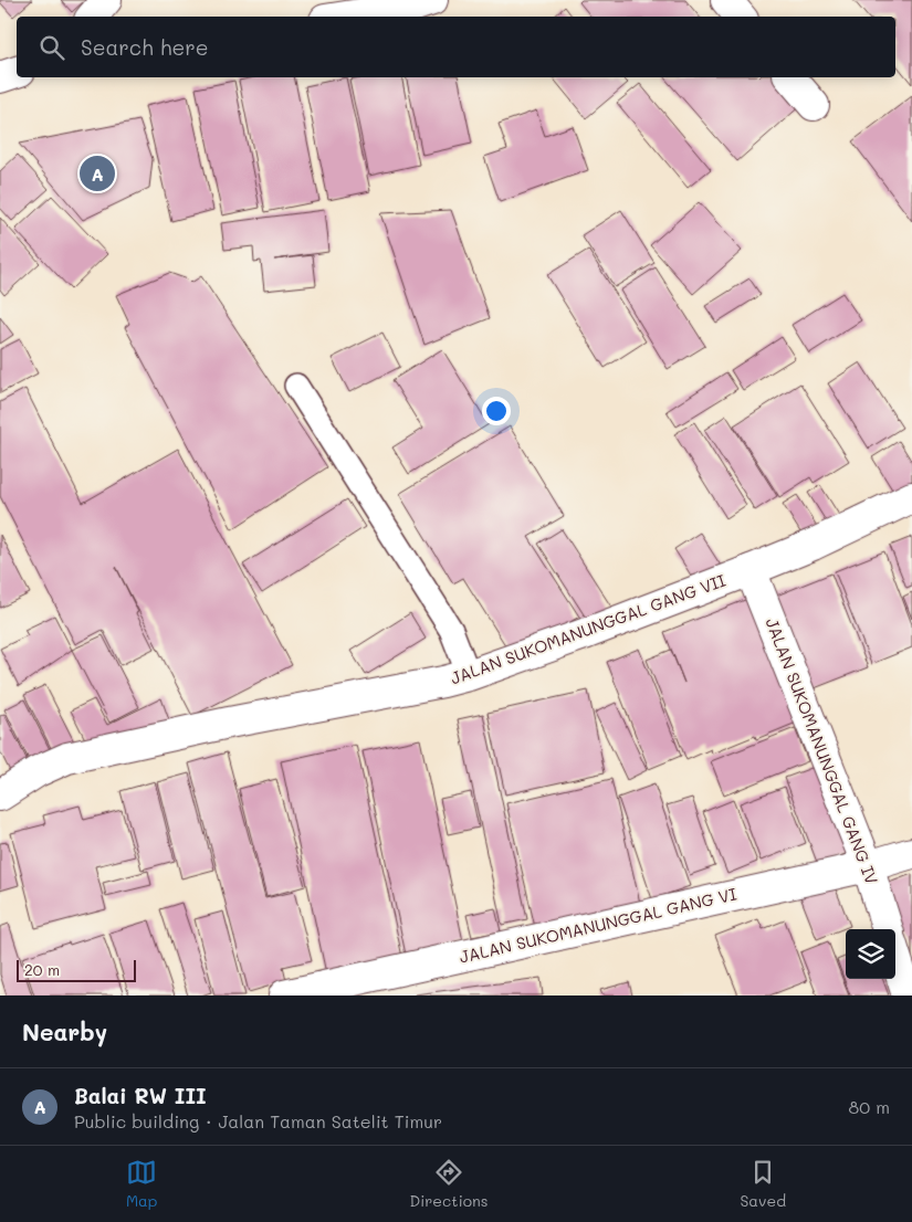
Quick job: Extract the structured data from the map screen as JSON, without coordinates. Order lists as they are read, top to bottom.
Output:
{
  "streets": {
    "street": ["JALAN SUKOMANUNGGAL GANG VII", "JALAN SUKOMANUNGGAL GANG IV", "JALAN SUKOMANUNGGAL GANG VI"]
  },
  "crossings": [
    ["JALAN SUKOMANUNGGAL GANG VII", "JALAN SUKOMANUNGGAL GANG IV"],
    ["JALAN SUKOMANUNGGAL GANG IV", "JALAN SUKOMANUNGGAL GANG VI"]
  ],
  "scale_bar": "20 m",
  "page": {
    "search": "Search here",
    "pins": "A",
    "scale": "20 m",
    "heading": "Nearby",
    "list": [
      {
        "mark": "A",
        "name": "Balai RW III",
        "note": "Public building · Jalan Taman Satelit Timur",
        "value": "80 m"
      }
    ],
    "nav": ["Map", "Directions", "Saved"]
  }
}
